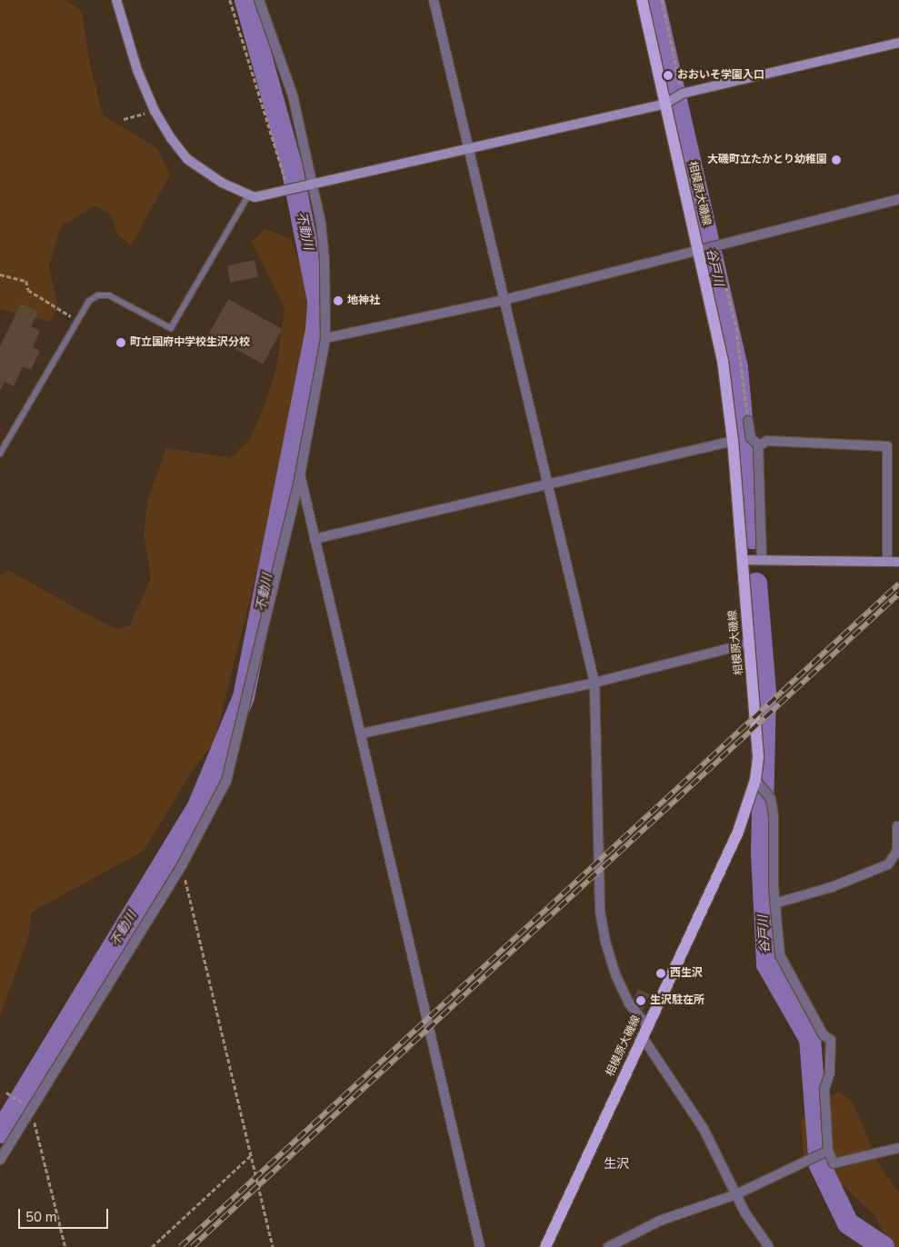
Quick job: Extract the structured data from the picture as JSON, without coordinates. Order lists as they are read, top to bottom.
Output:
{
  "streets": {
    "main road": ["相模原大磯線"]
  },
  "districts": ["生沢"],
  "water": ["不動川", "谷戸川"],
  "places": [
    "おおいそ学園入口",
    "大磯町立たかとり幼稚園",
    "地神社",
    "町立国府中学校生沢分校",
    "西生沢",
    "生沢駐在所"
  ],
  "scale_bar": "50 m"
}
